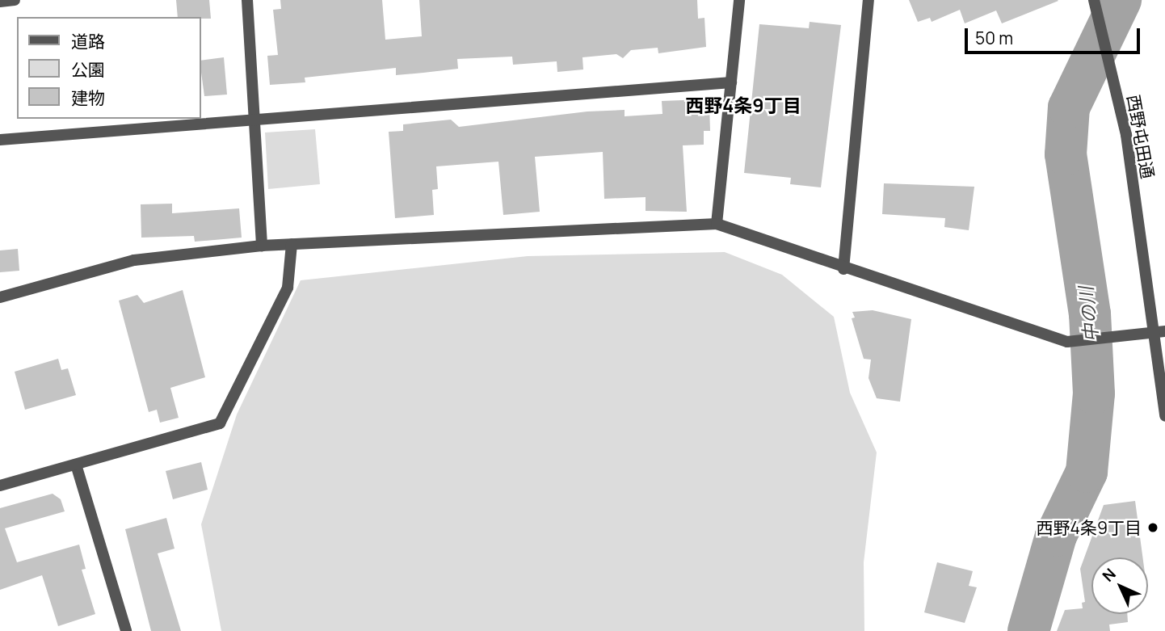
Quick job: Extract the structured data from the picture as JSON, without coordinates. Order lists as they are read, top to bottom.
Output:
{
  "streets": {
    "street": ["西野屯田通"]
  },
  "districts": ["西野4条9丁目"],
  "water": ["中の川"],
  "places": ["西野4条9丁目"],
  "legend": ["道路", "公園", "建物"],
  "scale_bar": "50 m",
  "north": "top left"
}
